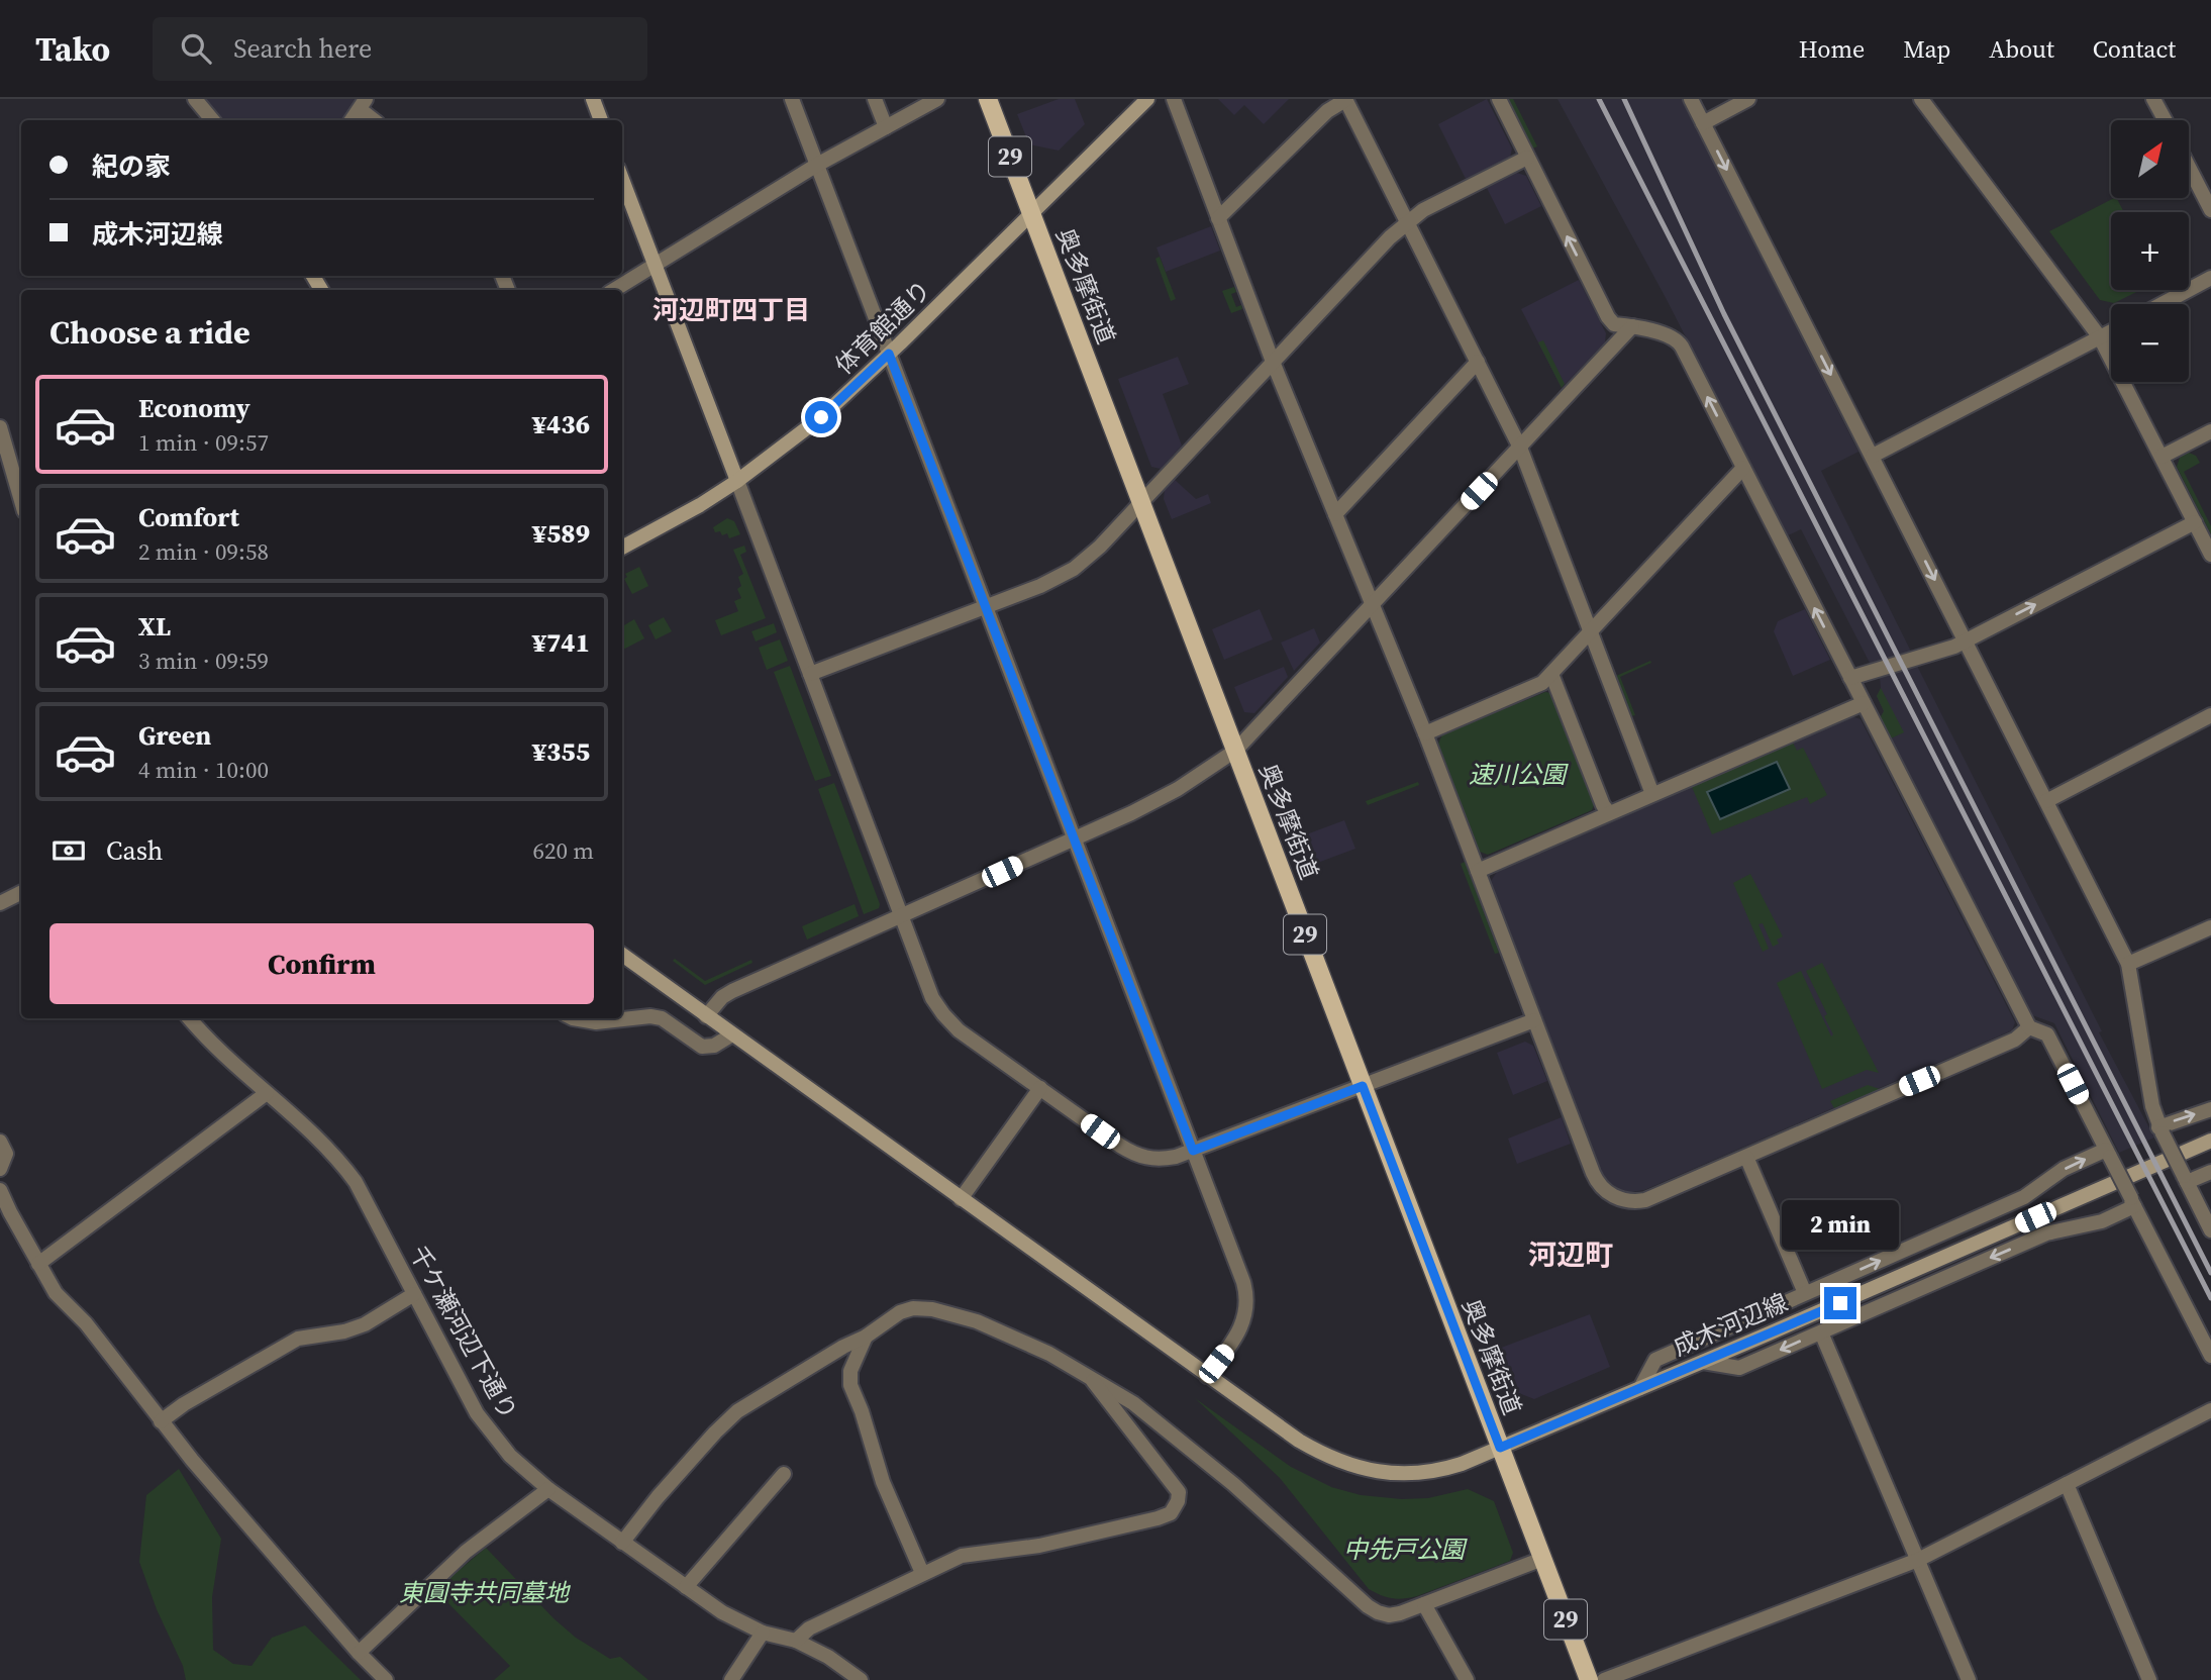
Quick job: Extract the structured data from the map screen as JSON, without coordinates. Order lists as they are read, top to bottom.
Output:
{
  "streets": {
    "main road": ["29", "奥多摩街道"],
    "street": ["体育館通り", "成木河辺線", "千ケ瀬河辺下通り"]
  },
  "crossings": [
    ["奥多摩街道", "体育館通り"],
    ["奥多摩街道", "成木河辺線"]
  ],
  "districts": ["河辺町四丁目", "河辺町"],
  "parks": ["速川公園", "中先戸公園", "東圓寺共同墓地"],
  "north": "top right",
  "page": {
    "header": "Tako",
    "search": "Search here",
    "nav": [
      "Home",
      "Map",
      "About",
      "Contact"
    ],
    "map_buttons": ["+", "−"],
    "banner": ["紀の家", "成木河辺線"],
    "heading": "Choose a ride",
    "list": [
      {
        "name": "Economy",
        "note": "1 min · 09:57",
        "value": "¥436"
      },
      {
        "name": "Comfort",
        "note": "2 min · 09:58",
        "value": "¥589"
      },
      {
        "name": "XL",
        "note": "3 min · 09:59",
        "value": "¥741"
      },
      {
        "name": "Green",
        "note": "4 min · 10:00",
        "value": "¥355"
      }
    ],
    "pay": ["Cash", "620 m"],
    "buttons": "Confirm",
    "bubble": "2 min"
  }
}
